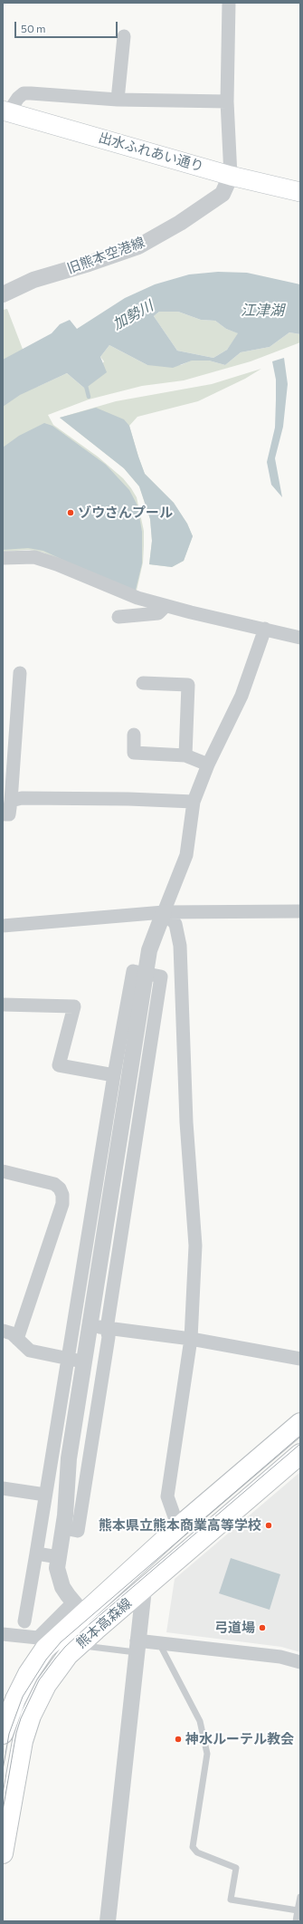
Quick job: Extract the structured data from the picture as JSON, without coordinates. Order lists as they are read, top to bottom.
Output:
{
  "streets": {
    "main road": ["出水ふれあい通り", "熊本高森線"],
    "street": ["旧熊本空港線"]
  },
  "crossings": [
    ["出水ふれあい通り", "旧熊本空港線"]
  ],
  "water": ["江津湖", "加勢川"],
  "places": [
    "ゾウさんプール",
    "熊本県立熊本商業高等学校",
    "弓道場",
    "神水ルーテル教会"
  ],
  "scale_bar": "50 m"
}
